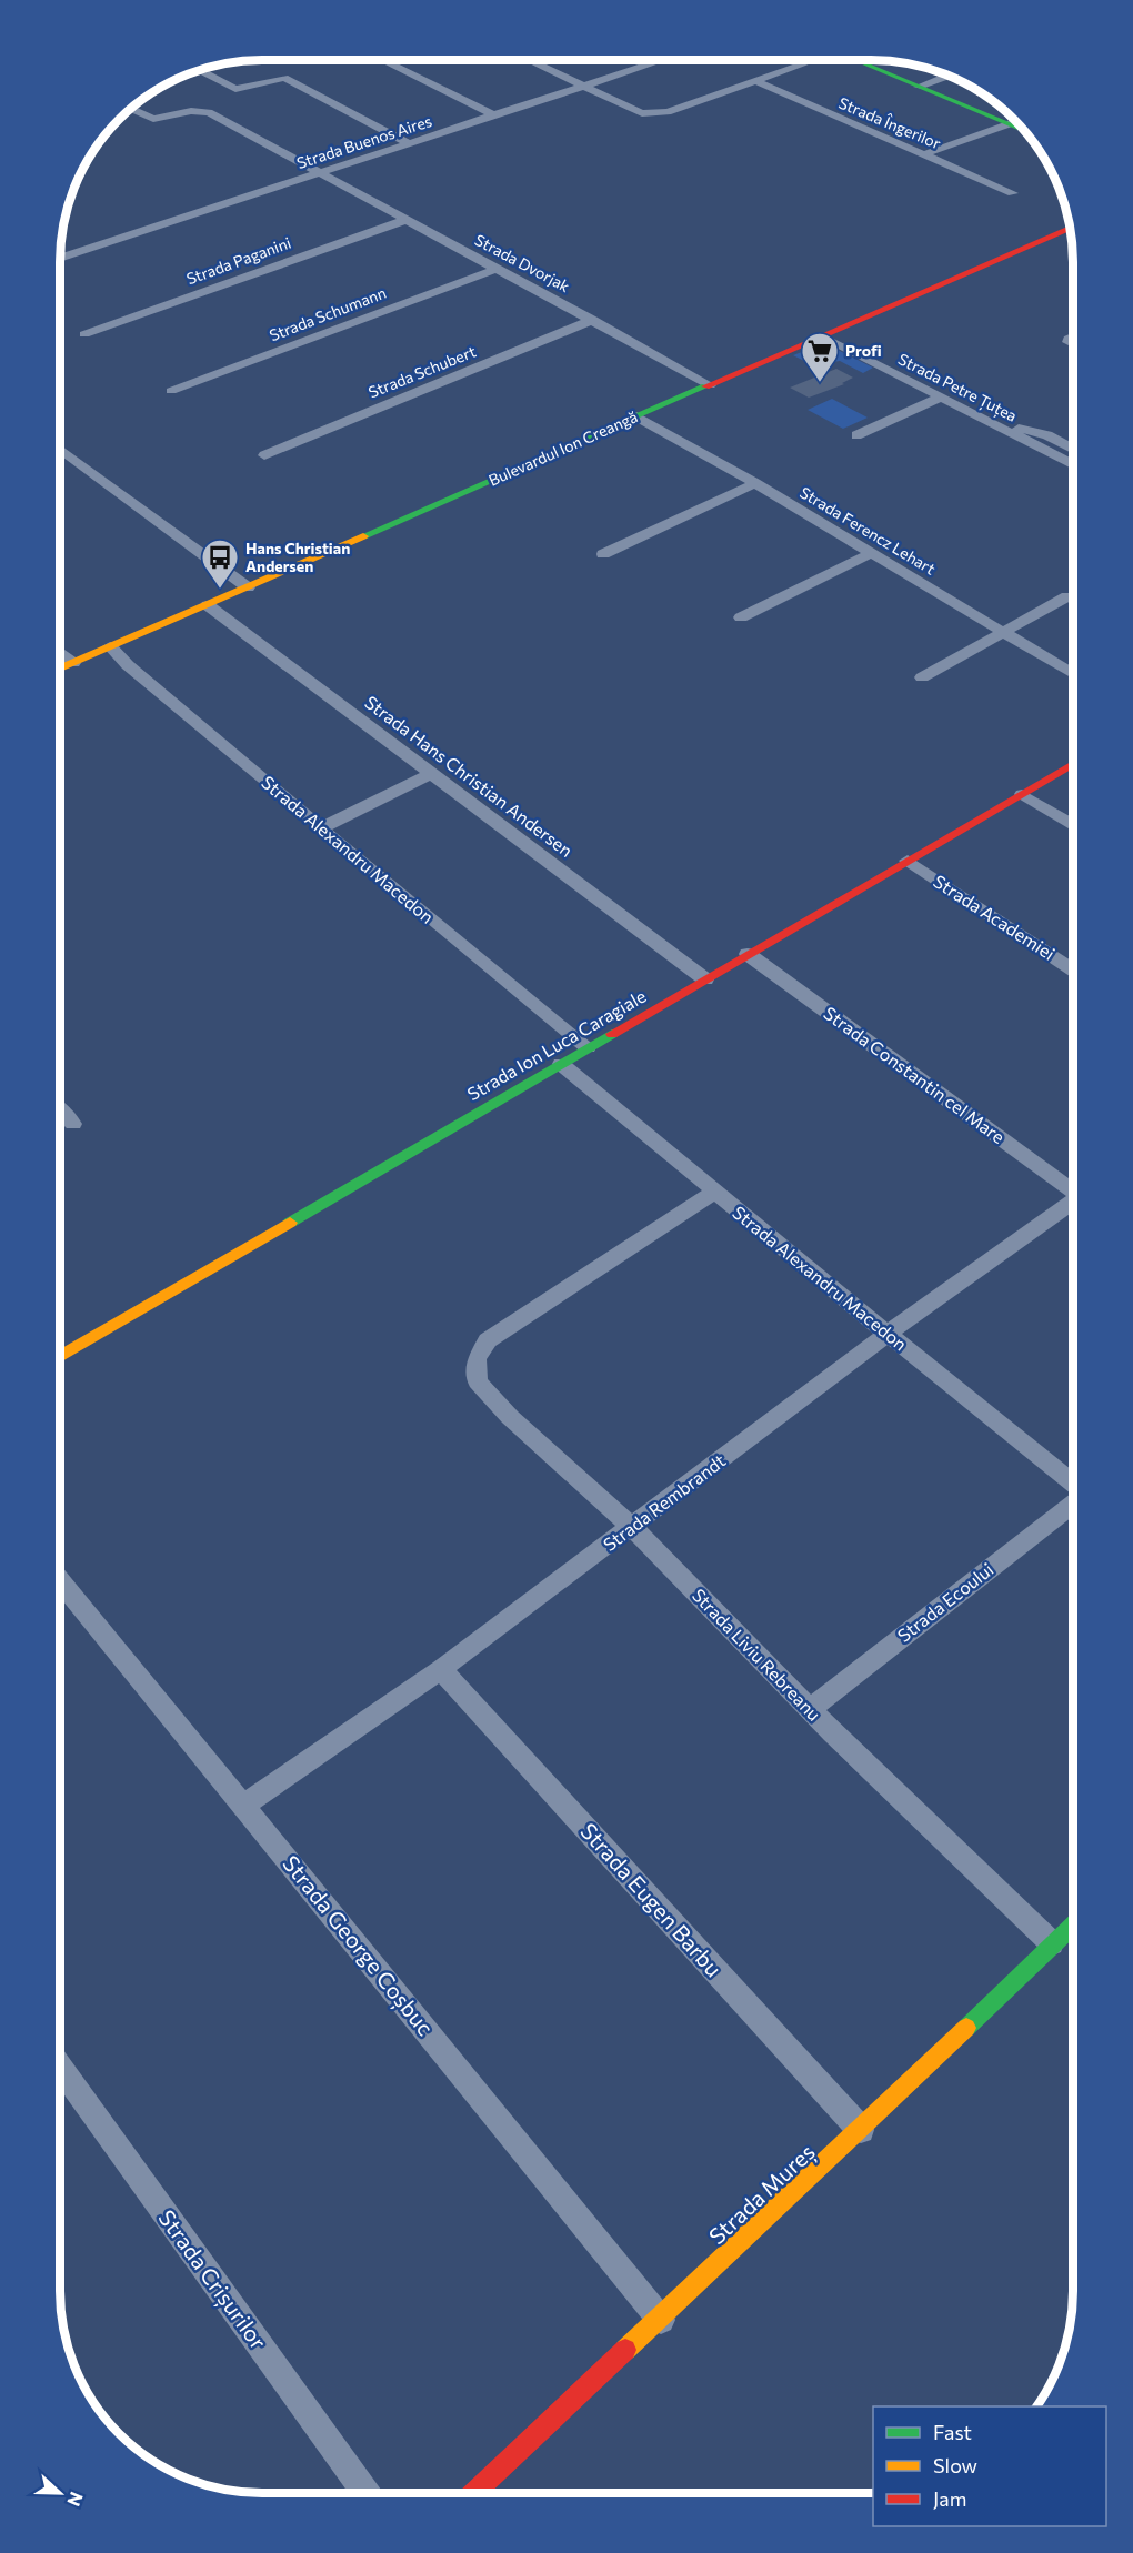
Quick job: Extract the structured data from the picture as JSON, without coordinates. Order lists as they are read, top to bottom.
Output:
{
  "streets": {
    "street": [
      "Strada Îngerilor",
      "Strada Buenos Aires",
      "Strada Paganini",
      "Strada Dvorjak",
      "Strada Schumann",
      "Strada Schubert",
      "Strada Petre Țuțea",
      "Bulevardul Ion Creangă",
      "Strada Ferencz Lehart",
      "Strada Hans Christian Andersen",
      "Strada Alexandru Macedon",
      "Strada Academiei",
      "Strada Ion Luca Caragiale",
      "Strada Constantin cel Mare",
      "Strada Rembrandt",
      "Strada Ecoului",
      "Strada Liviu Rebreanu",
      "Strada Eugen Barbu",
      "Strada George Coșbuc",
      "Strada Mureș",
      "Strada Crișurilor"
    ]
  },
  "crossings": [
    ["Strada Buenos Aires", "Strada Dvorjak"],
    ["Strada Paganini", "Strada Dvorjak"],
    ["Strada Dvorjak", "Strada Schumann"],
    ["Strada Dvorjak", "Strada Schubert"],
    ["Strada Dvorjak", "Bulevardul Ion Creangă"],
    ["Strada Petre Țuțea", "Bulevardul Ion Creangă"],
    ["Bulevardul Ion Creangă", "Strada Ferencz Lehart"],
    ["Bulevardul Ion Creangă", "Strada Hans Christian Andersen"],
    ["Bulevardul Ion Creangă", "Strada Alexandru Macedon"],
    ["Strada Hans Christian Andersen", "Strada Ion Luca Caragiale"],
    ["Strada Alexandru Macedon", "Strada Ion Luca Caragiale"],
    ["Strada Alexandru Macedon", "Strada Rembrandt"],
    ["Strada Alexandru Macedon", "Strada Liviu Rebreanu"],
    ["Strada Academiei", "Strada Ion Luca Caragiale"],
    ["Strada Ion Luca Caragiale", "Strada Constantin cel Mare"],
    ["Strada Rembrandt", "Strada Liviu Rebreanu"],
    ["Strada Rembrandt", "Strada Eugen Barbu"],
    ["Strada Rembrandt", "Strada George Coșbuc"],
    ["Strada Ecoului", "Strada Liviu Rebreanu"],
    ["Strada Liviu Rebreanu", "Strada Mureș"],
    ["Strada Eugen Barbu", "Strada Mureș"],
    ["Strada George Coșbuc", "Strada Mureș"]
  ],
  "places": {
    "supermarket": ["Profi"],
    "bus stop": ["Hans Christian Andersen"]
  },
  "legend": ["Fast", "Slow", "Jam"],
  "north": "right"
}
